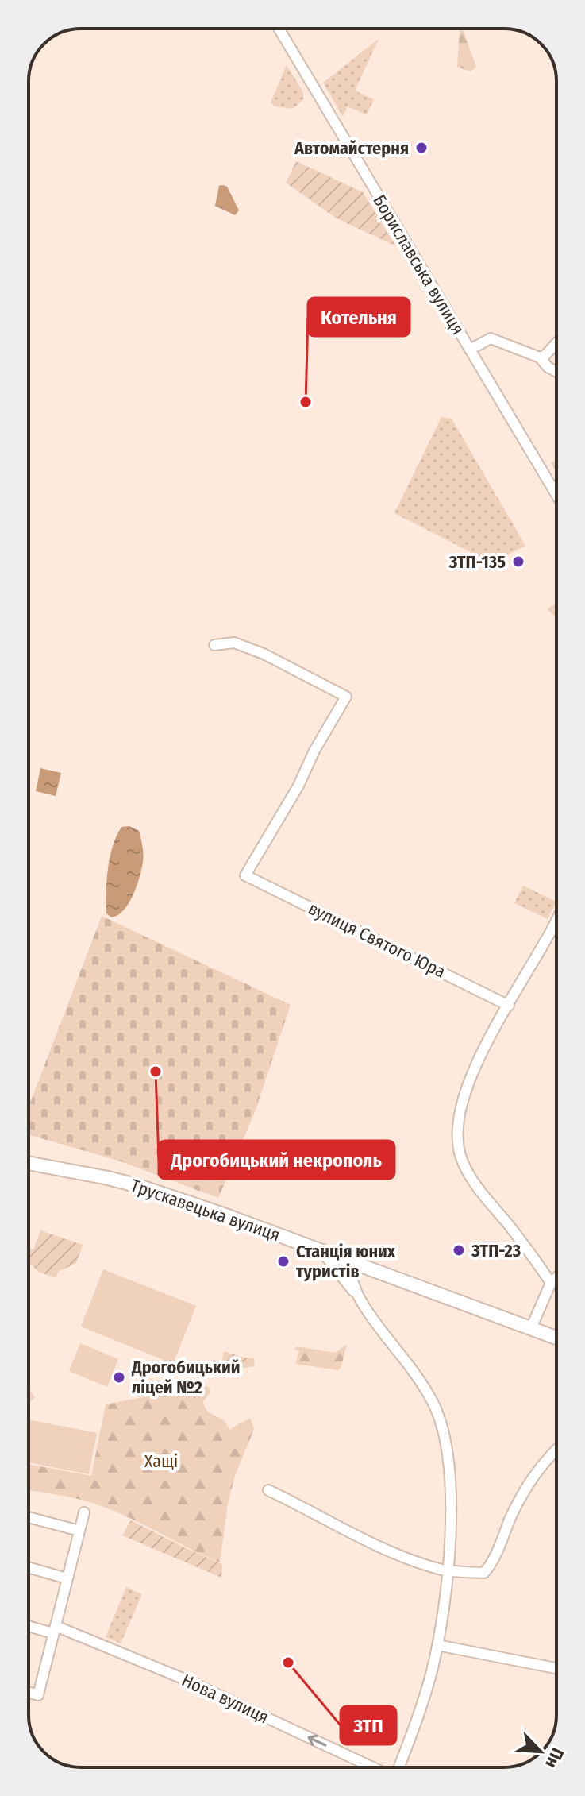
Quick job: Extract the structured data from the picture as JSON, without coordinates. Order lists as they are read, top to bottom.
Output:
{
  "streets": {
    "main road": ["Трускавецька вулиця"],
    "street": ["Бориславська вулиця", "вулиця Святого Юра", "Нова вулиця"]
  },
  "one_way": ["Нова вулиця"],
  "parks": ["Хащі"],
  "places": [
    "Автомайстерня",
    "Котельня",
    "ЗТП-135",
    "Дрогобицький некрополь",
    "ЗТП-23",
    "Станція юних туристів",
    "Дрогобицький ліцей №2",
    "ЗТП"
  ],
  "north": "bottom right"
}
